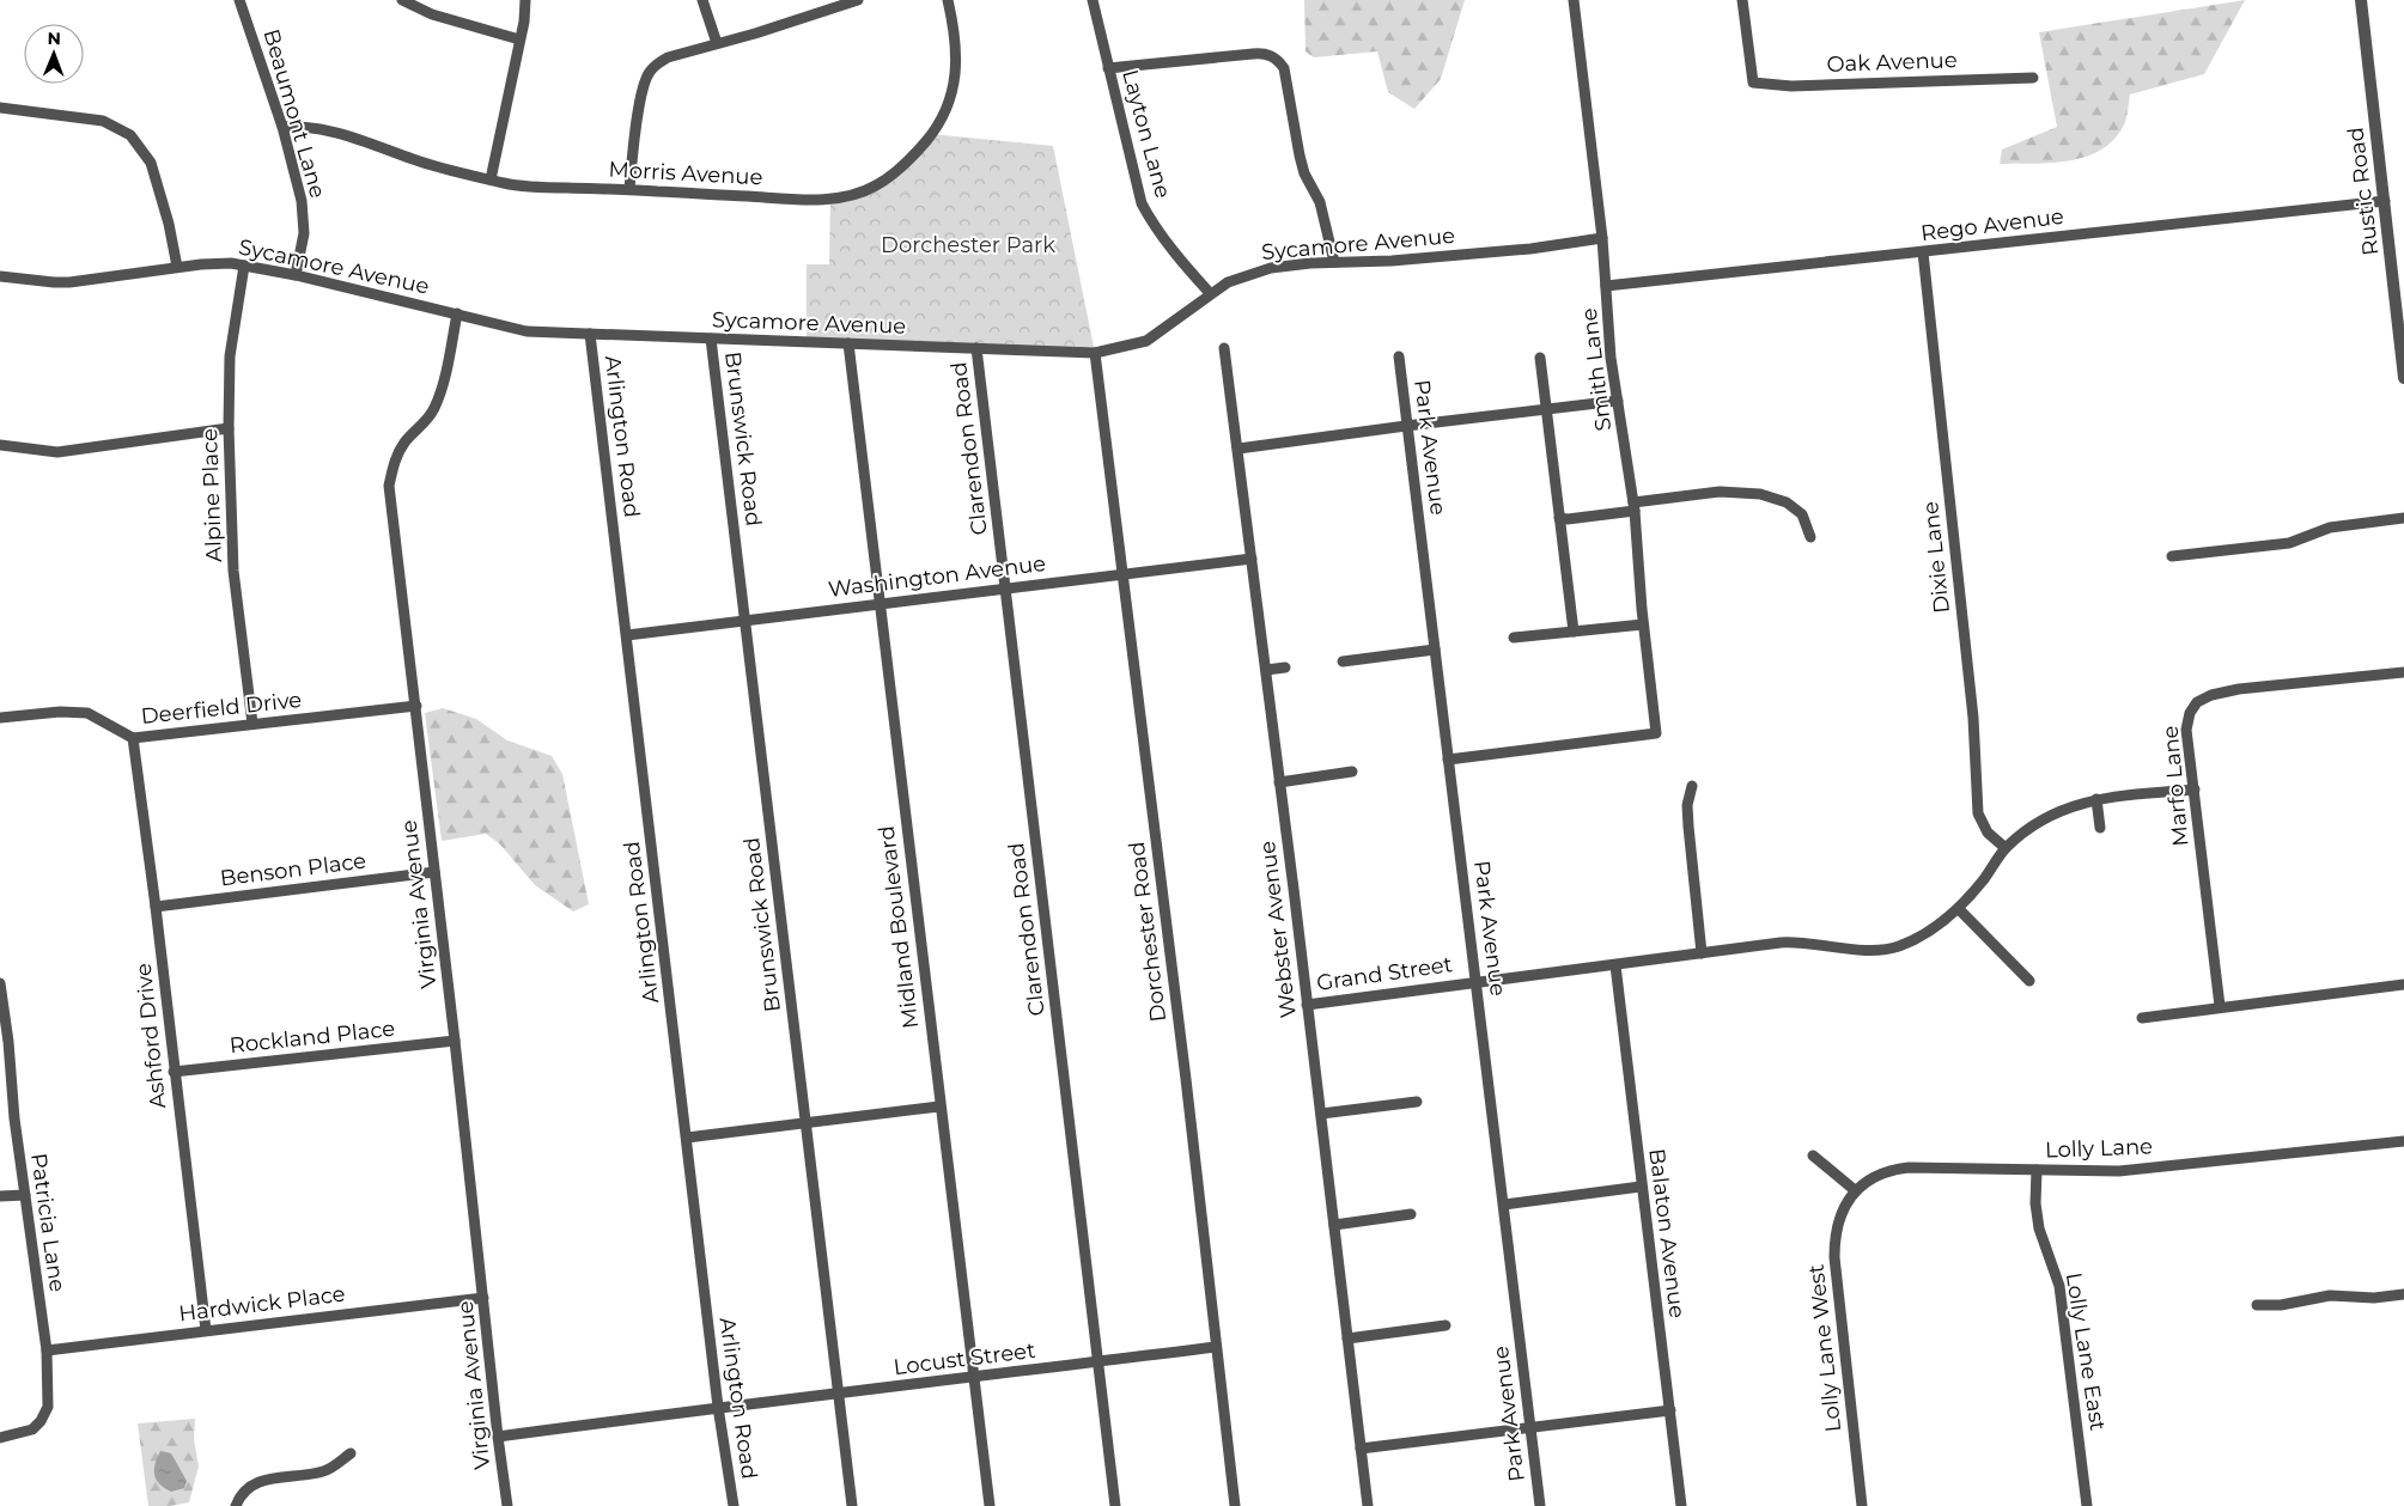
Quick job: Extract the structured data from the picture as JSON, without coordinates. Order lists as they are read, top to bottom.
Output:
{
  "streets": {
    "street": [
      "Oak Avenue",
      "Beaumont Lane",
      "Layton Lane",
      "Morris Avenue",
      "Rustic Road",
      "Rego Avenue",
      "Sycamore Avenue",
      "Smith Lane",
      "Arlington Road",
      "Brunswick Road",
      "Park Avenue",
      "Clarendon Road",
      "Alpine Place",
      "Dixie Lane",
      "Washington Avenue",
      "Deerfield Drive",
      "Marfo Lane",
      "Benson Place",
      "Virginia Avenue",
      "Midland Boulevard",
      "Webster Avenue",
      "Dorchester Road",
      "Grand Street",
      "Ashford Drive",
      "Rockland Place",
      "Lolly Lane",
      "Patricia Lane",
      "Balaton Avenue",
      "Hardwick Place",
      "Lolly Lane West",
      "Lolly Lane East",
      "Locust Street"
    ]
  },
  "crossings": [
    ["Beaumont Lane", "Morris Avenue"],
    ["Beaumont Lane", "Sycamore Avenue"],
    ["Layton Lane", "Sycamore Avenue"],
    ["Rustic Road", "Rego Avenue"],
    ["Rego Avenue", "Smith Lane"],
    ["Rego Avenue", "Dixie Lane"],
    ["Sycamore Avenue", "Smith Lane"],
    ["Sycamore Avenue", "Arlington Road"],
    ["Sycamore Avenue", "Brunswick Road"],
    ["Sycamore Avenue", "Clarendon Road"],
    ["Sycamore Avenue", "Alpine Place"],
    ["Sycamore Avenue", "Virginia Avenue"],
    ["Sycamore Avenue", "Midland Boulevard"],
    ["Sycamore Avenue", "Dorchester Road"],
    ["Smith Lane", "Park Avenue"],
    ["Arlington Road", "Washington Avenue"],
    ["Arlington Road", "Locust Street"],
    ["Brunswick Road", "Washington Avenue"],
    ["Brunswick Road", "Locust Street"],
    ["Park Avenue", "Grand Street"],
    ["Clarendon Road", "Washington Avenue"],
    ["Clarendon Road", "Locust Street"],
    ["Alpine Place", "Deerfield Drive"],
    ["Washington Avenue", "Midland Boulevard"],
    ["Washington Avenue", "Webster Avenue"],
    ["Washington Avenue", "Dorchester Road"],
    ["Deerfield Drive", "Virginia Avenue"],
    ["Deerfield Drive", "Ashford Drive"],
    ["Benson Place", "Virginia Avenue"],
    ["Benson Place", "Ashford Drive"],
    ["Virginia Avenue", "Rockland Place"],
    ["Virginia Avenue", "Hardwick Place"],
    ["Virginia Avenue", "Locust Street"],
    ["Midland Boulevard", "Locust Street"],
    ["Webster Avenue", "Grand Street"],
    ["Dorchester Road", "Locust Street"],
    ["Grand Street", "Balaton Avenue"],
    ["Ashford Drive", "Rockland Place"],
    ["Ashford Drive", "Hardwick Place"],
    ["Lolly Lane", "Lolly Lane West"],
    ["Lolly Lane", "Lolly Lane East"],
    ["Patricia Lane", "Hardwick Place"]
  ],
  "parks": ["Dorchester Park"],
  "north": "top"
}
